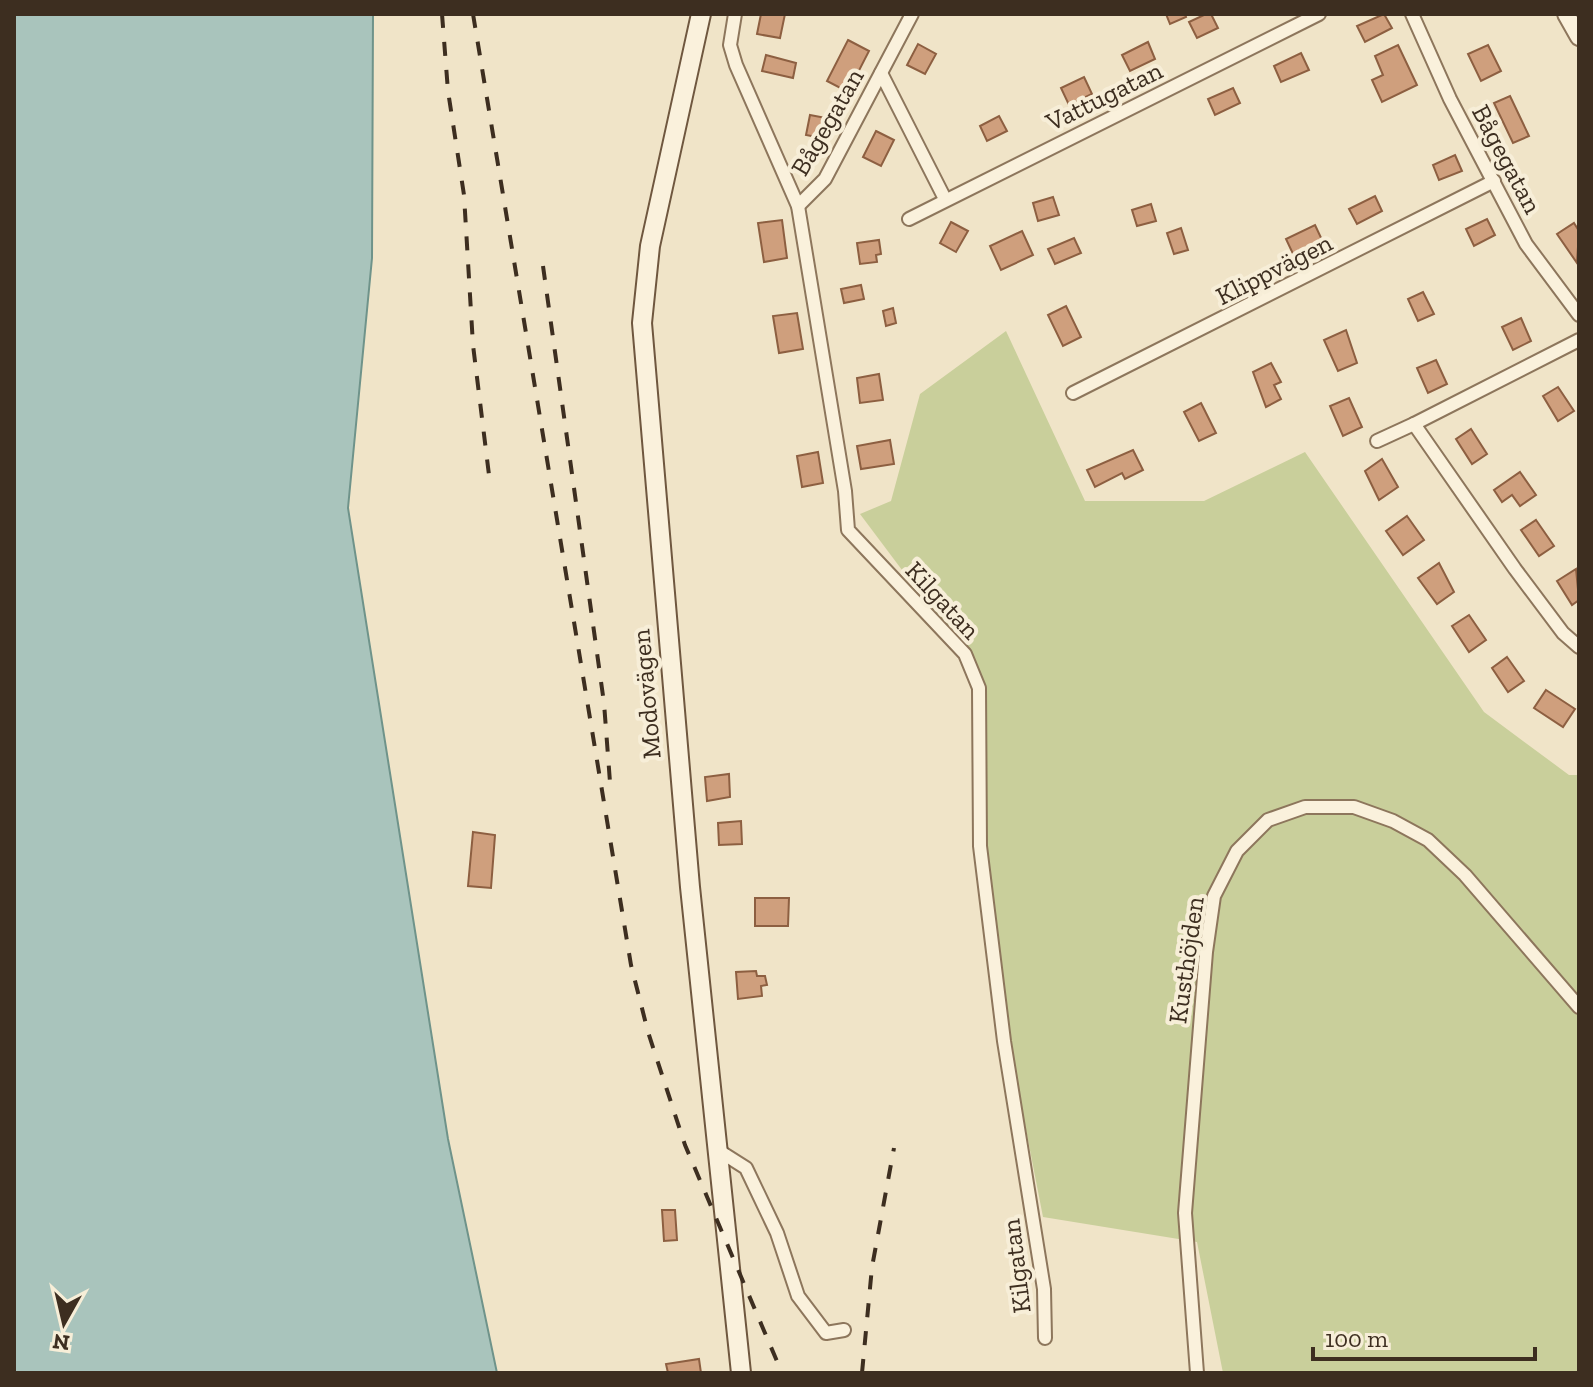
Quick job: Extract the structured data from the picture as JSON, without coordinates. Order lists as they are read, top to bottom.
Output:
{
  "streets": {
    "main road": ["Modovägen"],
    "street": [
      "Vattugatan",
      "Bågegatan",
      "Klippvägen",
      "Kilgatan",
      "Kusthöjden"
    ]
  },
  "crossings": [
    ["Bågegatan", "Klippvägen"],
    ["Bågegatan", "Kilgatan"]
  ],
  "scale_bar": "100 m",
  "north": "bottom"
}
